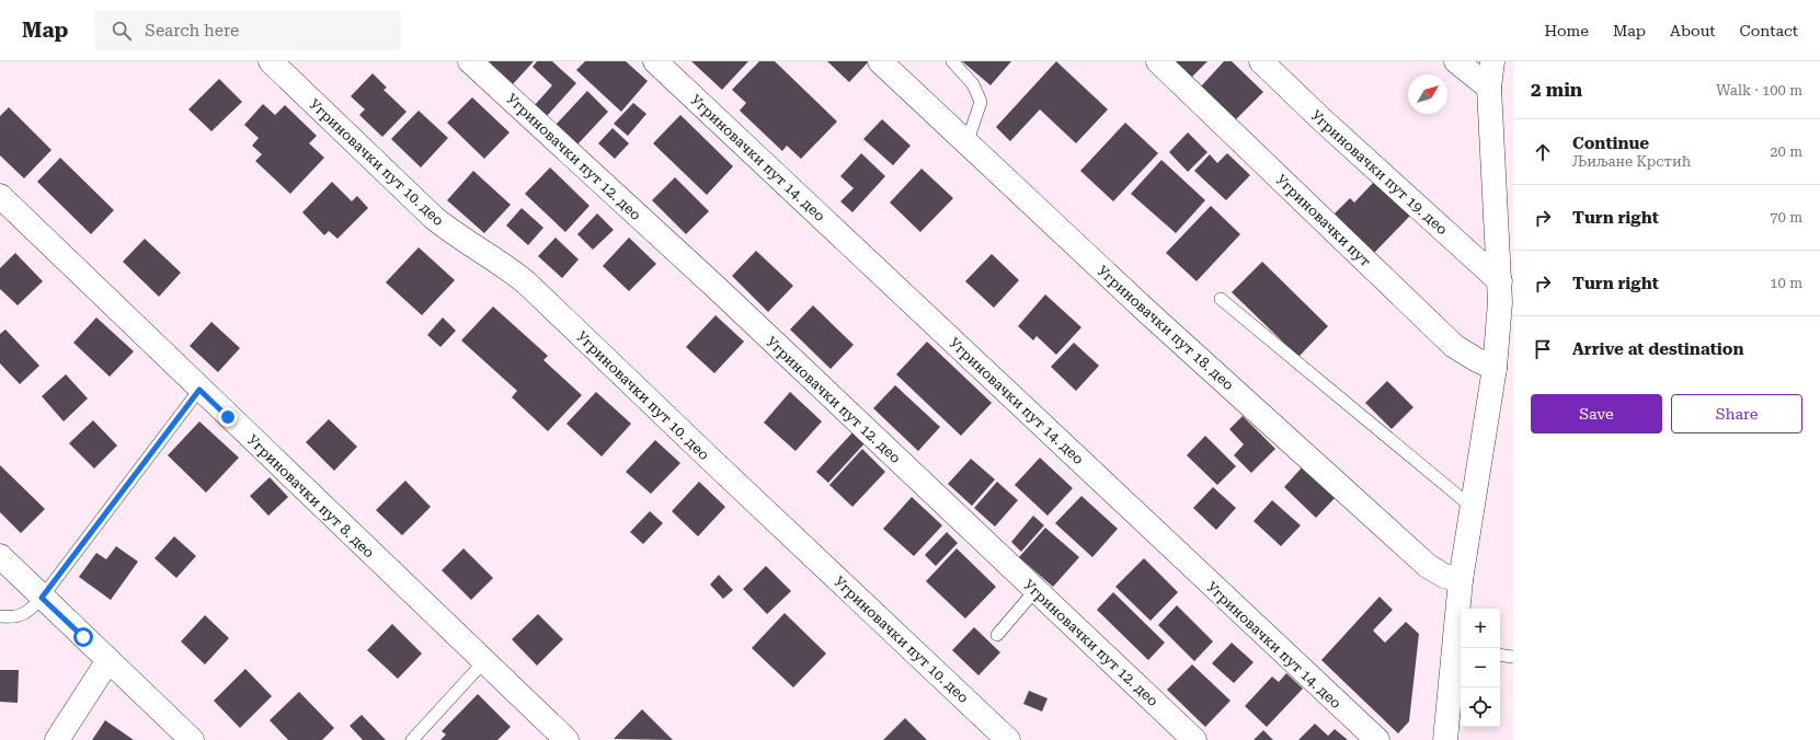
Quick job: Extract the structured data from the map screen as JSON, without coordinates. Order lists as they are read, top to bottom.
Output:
{
  "streets": {
    "street": [
      "Угриновачки пут 12. део",
      "Угриновачки пут 14. део",
      "Угриновачки пут 10. део",
      "Угриновачки пут 19. део",
      "Угриновачки пут",
      "Угриновачки пут 18. део",
      "Угриновачки пут 8. део"
    ]
  },
  "north": "top right",
  "page": {
    "header": "Map",
    "search": "Search here",
    "nav": [
      "Home",
      "Map",
      "About",
      "Contact"
    ],
    "heading": ["2 min", "Walk · 100 m"],
    "list": [
      ["Continue", "Љиљане Крстић", "20 m"],
      ["Turn right", "70 m"],
      ["Turn right", "10 m"],
      "Arrive at destination"
    ],
    "buttons": ["Save", "Share"],
    "map_buttons": ["+", "−"]
  }
}
